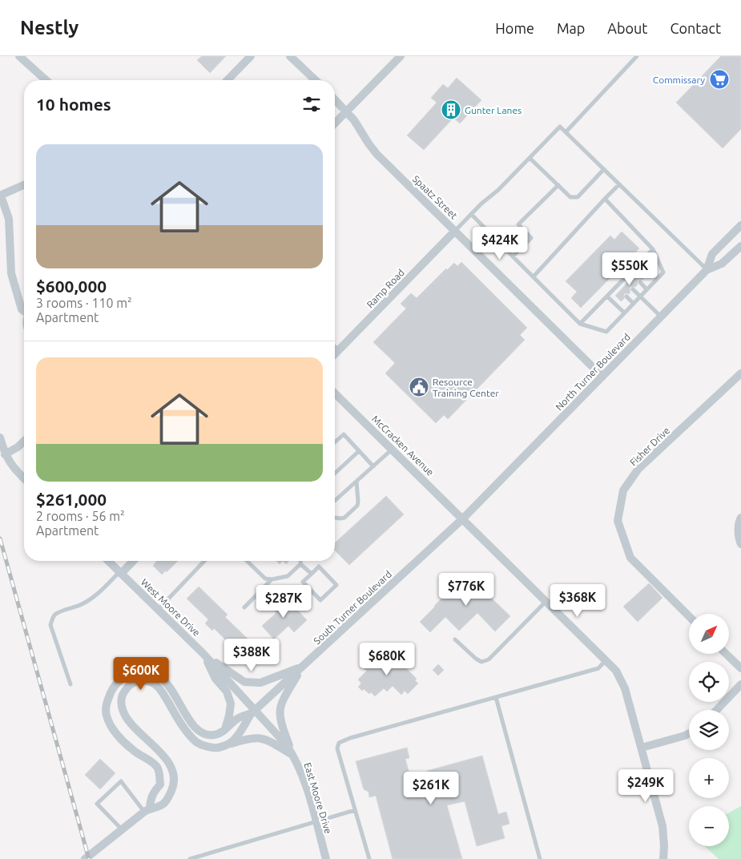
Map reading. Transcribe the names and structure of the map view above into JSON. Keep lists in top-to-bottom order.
{
  "streets": {
    "street": [
      "Spaatz Street",
      "Ramp Road",
      "North Turner Boulevard",
      "McCracken Avenue",
      "Fisher Drive",
      "West Moore Drive",
      "South Turner Boulevard",
      "East Moore Drive"
    ]
  },
  "crossings": [
    ["Spaatz Street", "Ramp Road"],
    ["Spaatz Street", "North Turner Boulevard"],
    ["North Turner Boulevard", "McCracken Avenue"],
    ["North Turner Boulevard", "South Turner Boulevard"],
    ["McCracken Avenue", "South Turner Boulevard"],
    ["West Moore Drive", "South Turner Boulevard"],
    ["West Moore Drive", "East Moore Drive"],
    ["South Turner Boulevard", "East Moore Drive"]
  ],
  "places": {
    "supermarket": ["Commissary"],
    "building": ["Gunter Lanes"],
    "public building": ["Resource Training Center"]
  },
  "north": "top right",
  "page": {
    "header": "Nestly",
    "nav": [
      "Home",
      "Map",
      "About",
      "Contact"
    ],
    "heading": "10 homes",
    "list": [
      {
        "name": "$600,000",
        "note": "3 rooms · 110 m² · Apartment"
      },
      {
        "name": "$261,000",
        "note": "2 rooms · 56 m² · Apartment"
      }
    ],
    "price": [
      "$424K",
      "$550K",
      "$776K",
      "$368K",
      "$287K",
      "$388K",
      "$680K",
      "$600K",
      "$249K",
      "$261K"
    ],
    "map_buttons": ["+", "−"]
  }
}
